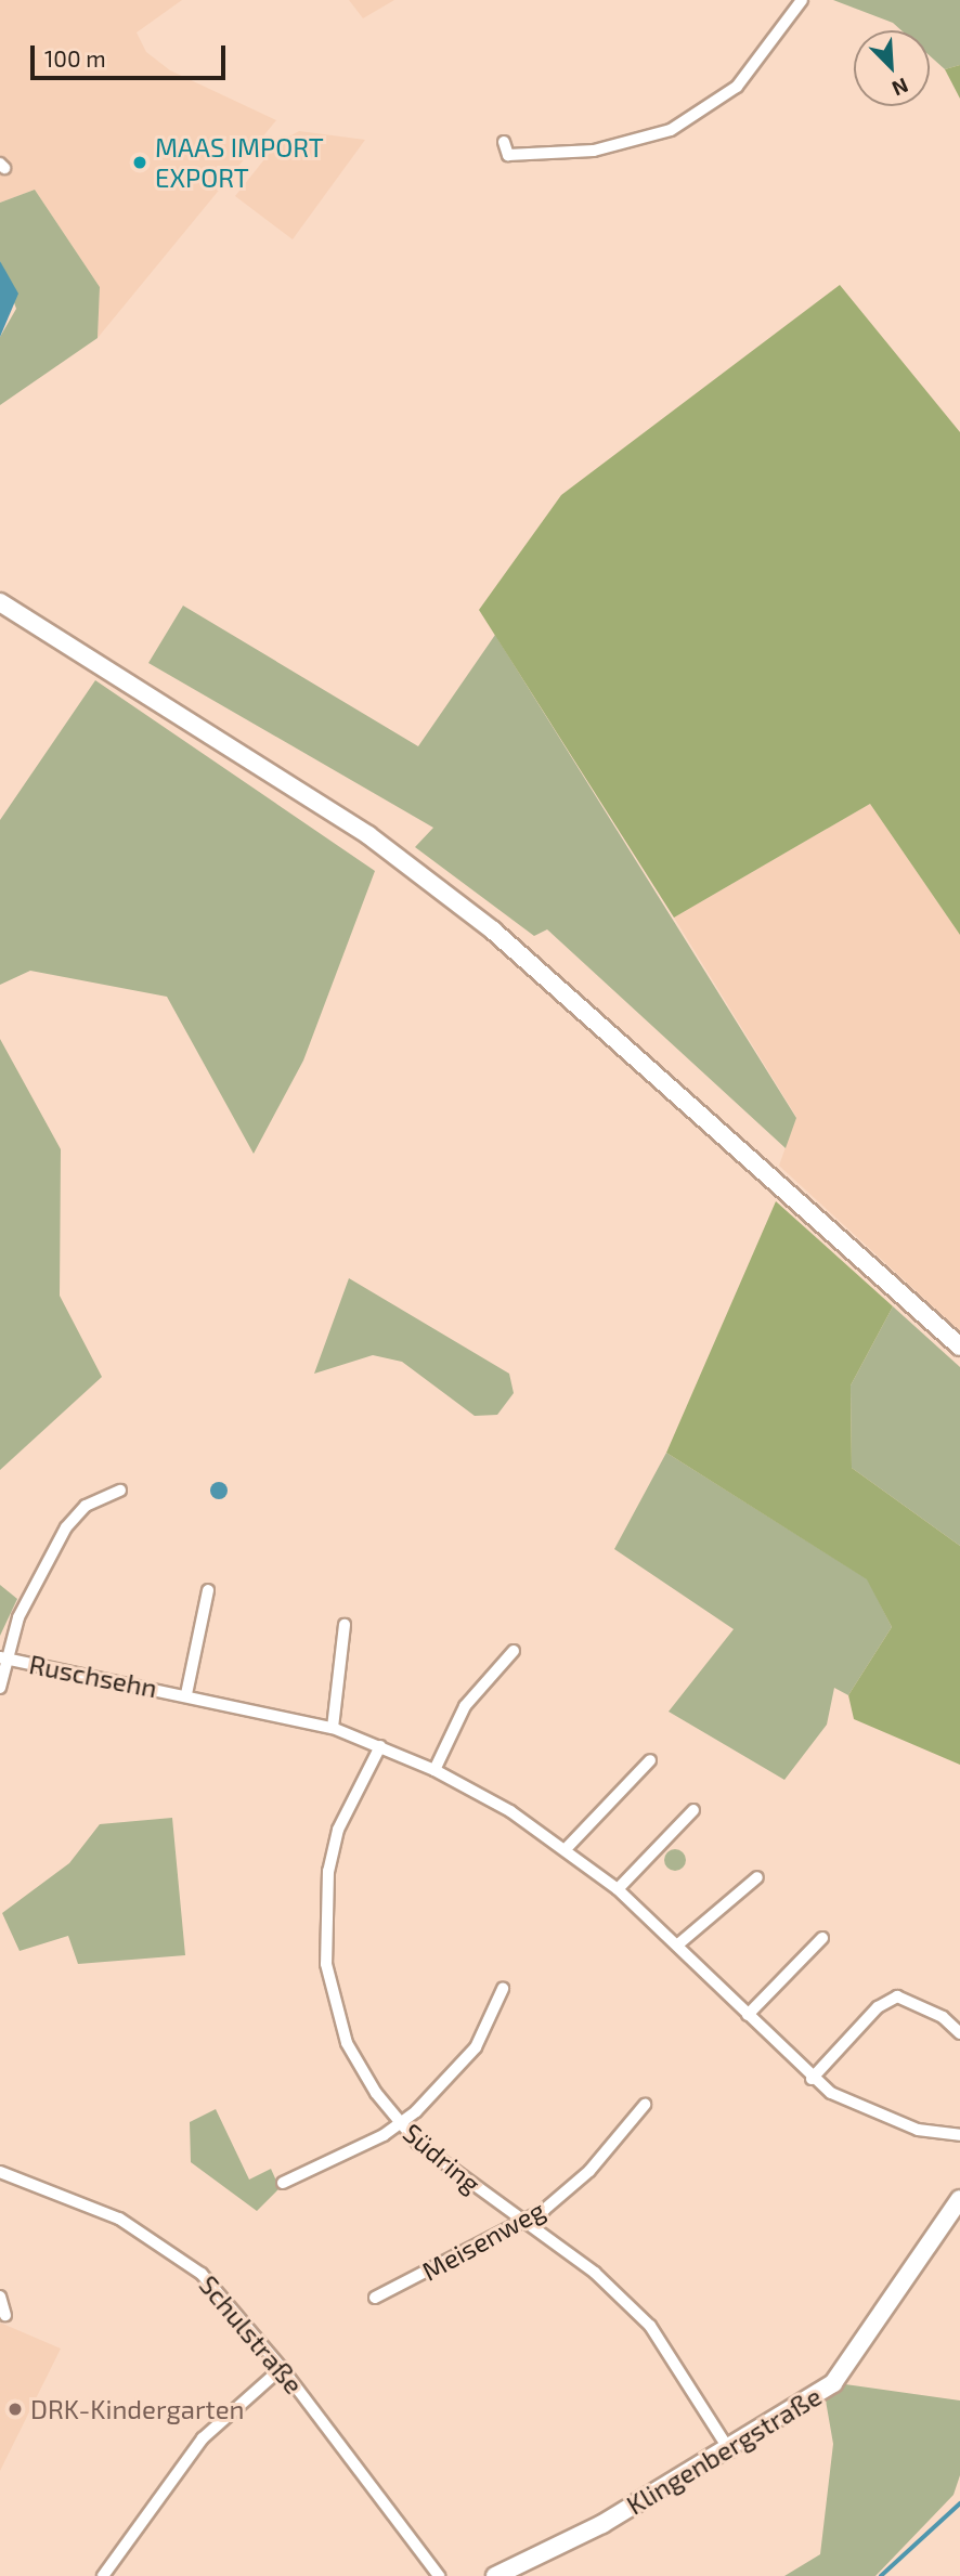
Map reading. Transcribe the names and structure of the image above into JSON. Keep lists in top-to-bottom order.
{
  "streets": {
    "main road": ["Klingenbergstraße"],
    "street": [
      "Ruschsehn",
      "Südring",
      "Meisenweg",
      "Schulstraße"
    ]
  },
  "crossings": [
    ["Südring", "Meisenweg"],
    ["Südring", "Klingenbergstraße"]
  ],
  "places": ["MAAS IMPORT EXPORT", "DRK-Kindergarten"],
  "scale_bar": "100 m",
  "north": "bottom right"
}
